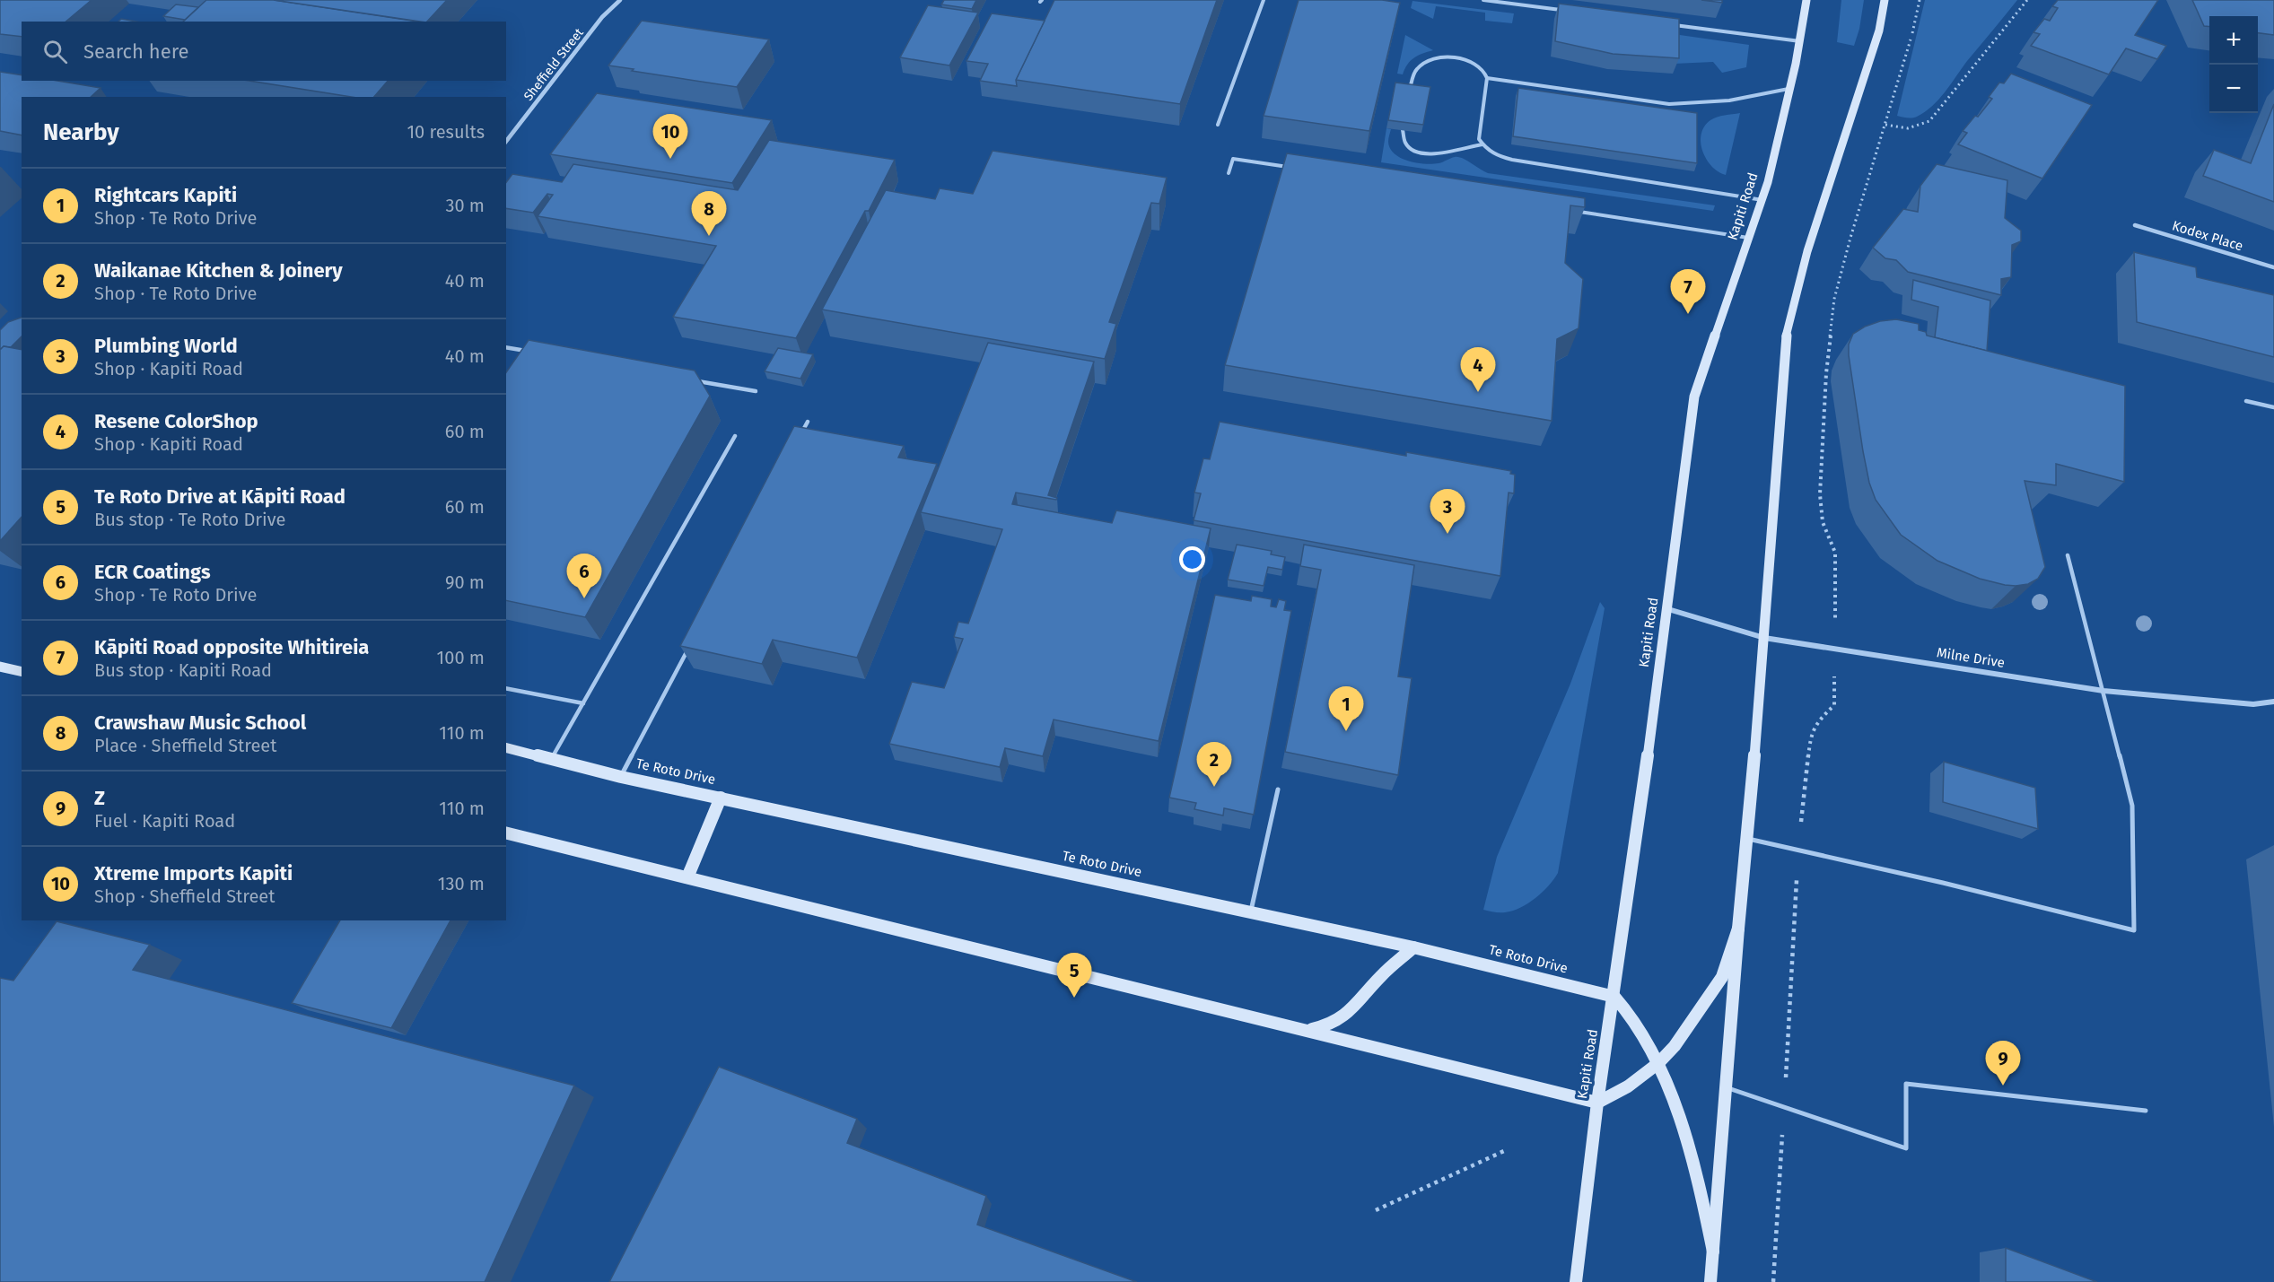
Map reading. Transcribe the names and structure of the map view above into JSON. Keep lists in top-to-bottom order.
{
  "streets": {
    "main road": ["Kapiti Road", "Te Roto Drive"],
    "street": ["Sheffield Street", "Kodex Place", "Milne Drive"]
  },
  "crossings": [
    ["Kapiti Road", "Milne Drive"],
    ["Kapiti Road", "Te Roto Drive"]
  ],
  "page": {
    "map_buttons": ["+", "−"],
    "search": "Search here",
    "heading": ["Nearby", "10 results"],
    "pins": [
      "10",
      "8",
      "7",
      "4",
      "3",
      "6",
      "1",
      "2",
      "5",
      "9"
    ],
    "list": [
      {
        "mark": "1",
        "name": "Rightcars Kapiti",
        "note": "Shop · Te Roto Drive",
        "value": "30 m"
      },
      {
        "mark": "2",
        "name": "Waikanae Kitchen & Joinery",
        "note": "Shop · Te Roto Drive",
        "value": "40 m"
      },
      {
        "mark": "3",
        "name": "Plumbing World",
        "note": "Shop · Kapiti Road",
        "value": "40 m"
      },
      {
        "mark": "4",
        "name": "Resene ColorShop",
        "note": "Shop · Kapiti Road",
        "value": "60 m"
      },
      {
        "mark": "5",
        "name": "Te Roto Drive at Kāpiti Road",
        "note": "Bus stop · Te Roto Drive",
        "value": "60 m"
      },
      {
        "mark": "6",
        "name": "ECR Coatings",
        "note": "Shop · Te Roto Drive",
        "value": "90 m"
      },
      {
        "mark": "7",
        "name": "Kāpiti Road opposite Whitireia",
        "note": "Bus stop · Kapiti Road",
        "value": "100 m"
      },
      {
        "mark": "8",
        "name": "Crawshaw Music School",
        "note": "Place · Sheffield Street",
        "value": "110 m"
      },
      {
        "mark": "9",
        "name": "Z",
        "note": "Fuel · Kapiti Road",
        "value": "110 m"
      },
      {
        "mark": "10",
        "name": "Xtreme Imports Kapiti",
        "note": "Shop · Sheffield Street",
        "value": "130 m"
      }
    ]
  }
}
